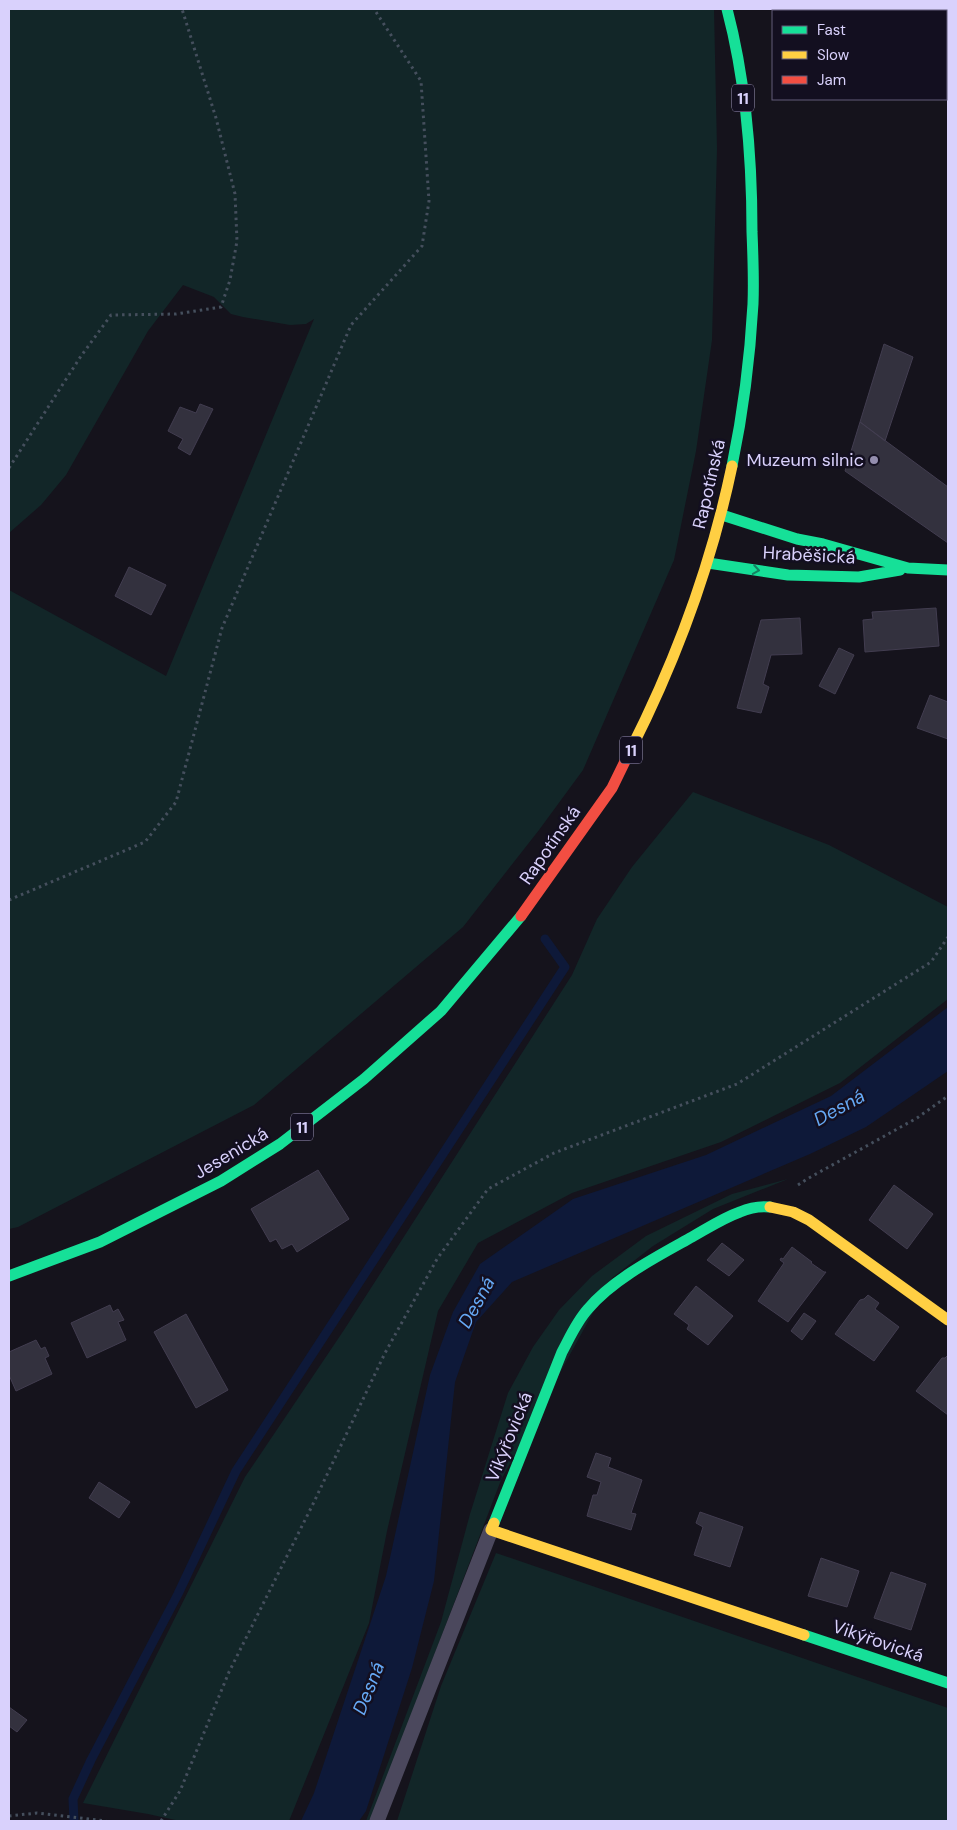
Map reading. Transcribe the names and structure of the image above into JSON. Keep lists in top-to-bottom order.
{
  "streets": {
    "street": [
      "11",
      "Rapotínská",
      "Hraběšická",
      "Jesenická",
      "Vikýřovická"
    ]
  },
  "crossings": [
    ["Rapotínská", "Hraběšická"],
    ["Rapotínská", "Jesenická"]
  ],
  "water": ["Desná"],
  "places": ["Muzeum silnic"],
  "legend": ["Fast", "Slow", "Jam"]
}
